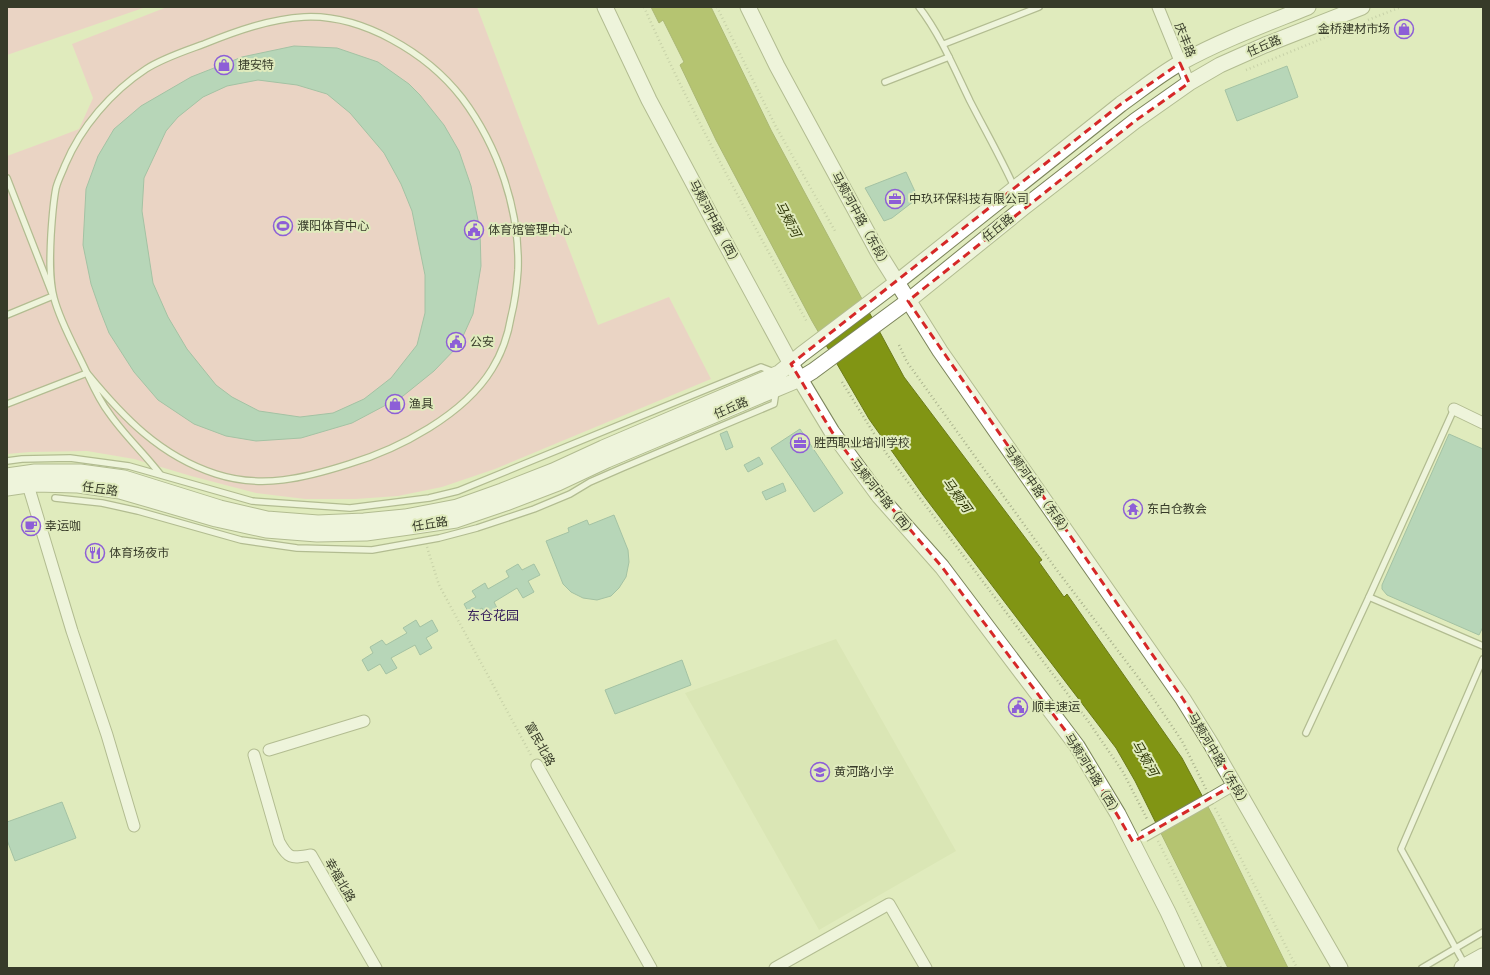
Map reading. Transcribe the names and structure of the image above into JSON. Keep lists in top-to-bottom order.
{
  "streets": {
    "street": [
      "庆丰路",
      "任丘路",
      "马颊河中路（东段）",
      "马颊河中路（西）",
      "富民北路",
      "幸福北路"
    ]
  },
  "crossings": [
    ["庆丰路", "任丘路"],
    ["任丘路", "马颊河中路（东段）"],
    ["任丘路", "马颊河中路（西）"]
  ],
  "districts": ["东仓花园"],
  "water": ["马颊河"],
  "places": {
    "shop": ["金桥建材市场", "捷安特", "渔具"],
    "office": ["中玖环保科技有限公司", "胜西职业培训学校"],
    "sports": ["濮阳体育中心"],
    "public building": ["体育馆管理中心", "公安", "顺丰速运"],
    "temple": ["东白仓教会"],
    "cafe": ["幸运咖"],
    "restaurant": ["体育场夜市"],
    "school or university": ["黄河路小学"]
  }
}
